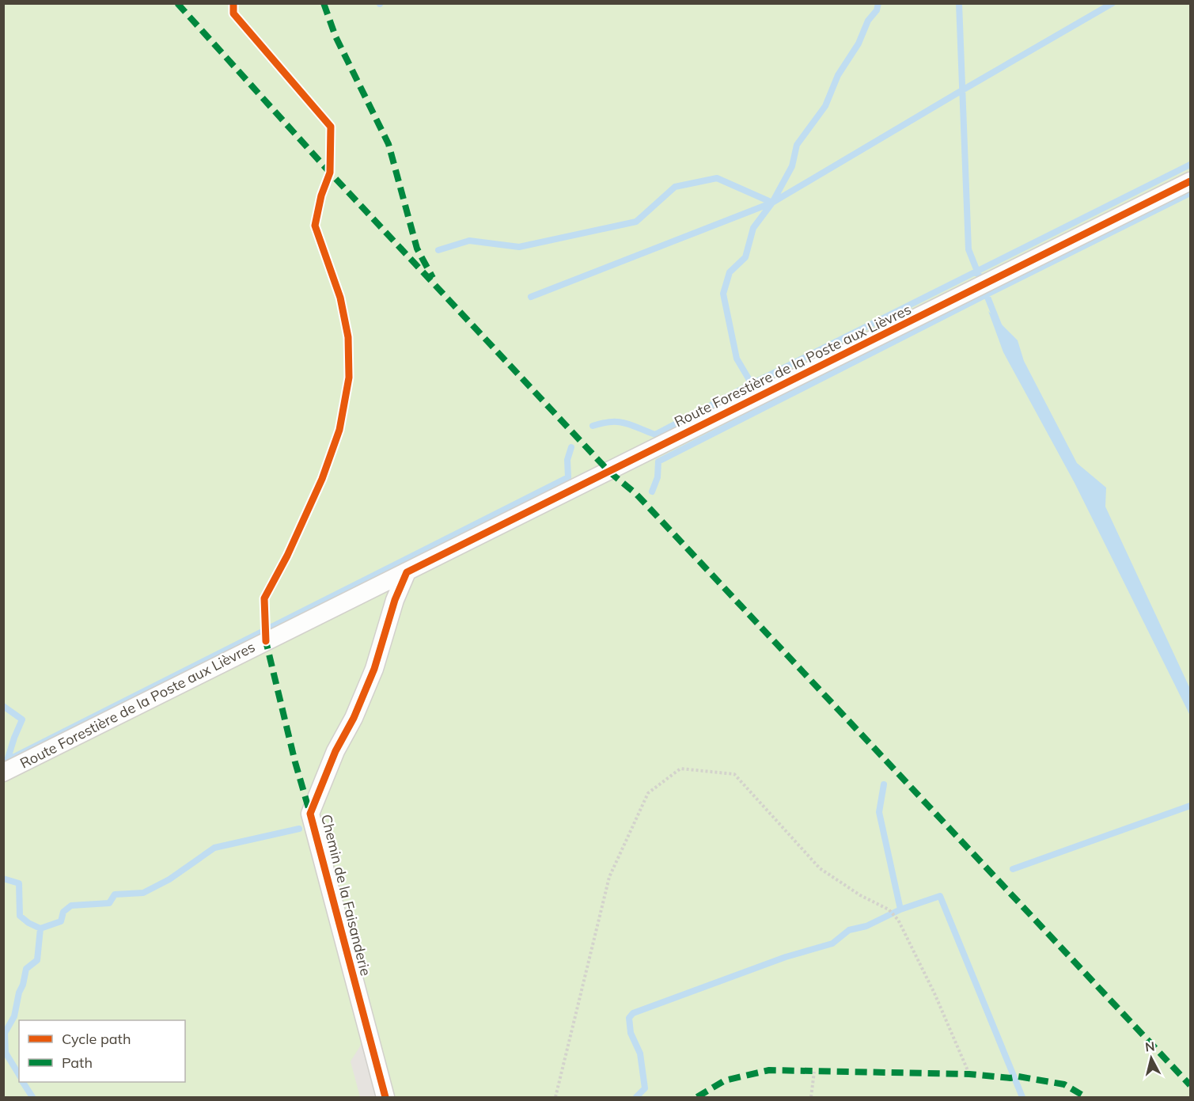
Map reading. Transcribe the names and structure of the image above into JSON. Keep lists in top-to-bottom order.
{
  "streets": {
    "street": ["Route Forestière de la Poste aux Lièvres", "Chemin de la Faisanderie"]
  },
  "crossings": [
    ["Route Forestière de la Poste aux Lièvres", "Chemin de la Faisanderie"]
  ],
  "legend": ["Cycle path", "Path"],
  "north": "top"
}
